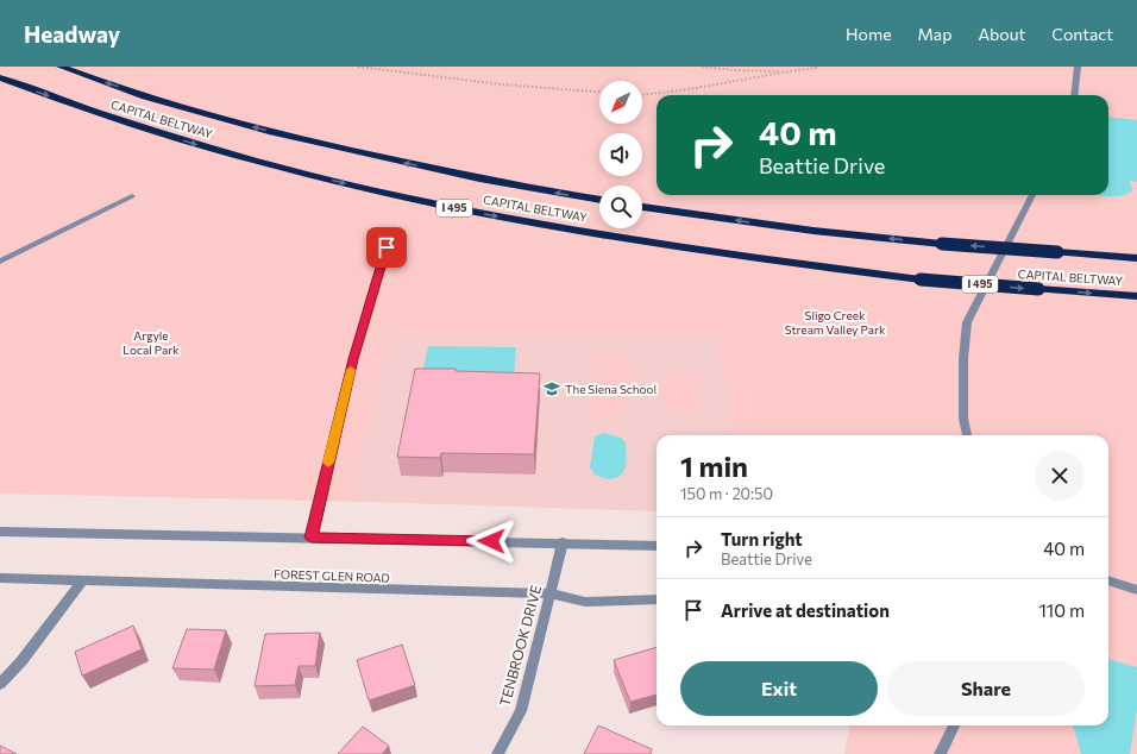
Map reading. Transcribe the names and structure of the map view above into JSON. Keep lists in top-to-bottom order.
{
  "streets": {
    "highway": ["CAPITAL BELTWAY", "I 495"],
    "street": ["FOREST GLEN ROAD", "TENBROOK DRIVE"]
  },
  "crossings": [
    ["FOREST GLEN ROAD", "TENBROOK DRIVE"]
  ],
  "parks": ["Sligo Creek Stream Valley Park", "Argyle Local Park"],
  "places": {
    "school or university": ["The Siena School"]
  },
  "north": "bottom left",
  "page": {
    "header": "Headway",
    "nav": [
      "Home",
      "Map",
      "About",
      "Contact"
    ],
    "turn": ["40 m", "Beattie Drive"],
    "heading": ["1 min", "150 m · 20:50"],
    "list": [
      {
        "name": "Turn right",
        "note": "Beattie Drive",
        "value": "40 m"
      },
      {
        "name": "Arrive at destination",
        "value": "110 m"
      }
    ],
    "buttons": ["Exit", "Share"]
  }
}
